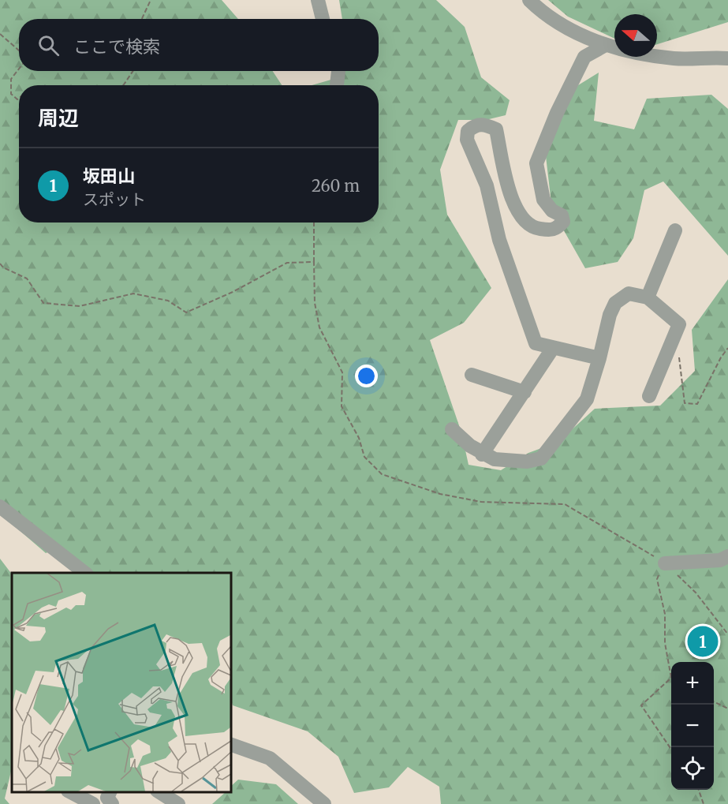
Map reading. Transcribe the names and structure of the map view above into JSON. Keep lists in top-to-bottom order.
{
  "north": "left",
  "page": {
    "search": "ここで検索",
    "heading": "周辺",
    "list": [
      {
        "mark": "1",
        "name": "坂田山",
        "note": "スポット",
        "value": "260 m"
      }
    ],
    "pins": "1",
    "map_buttons": ["+", "−"]
  }
}
